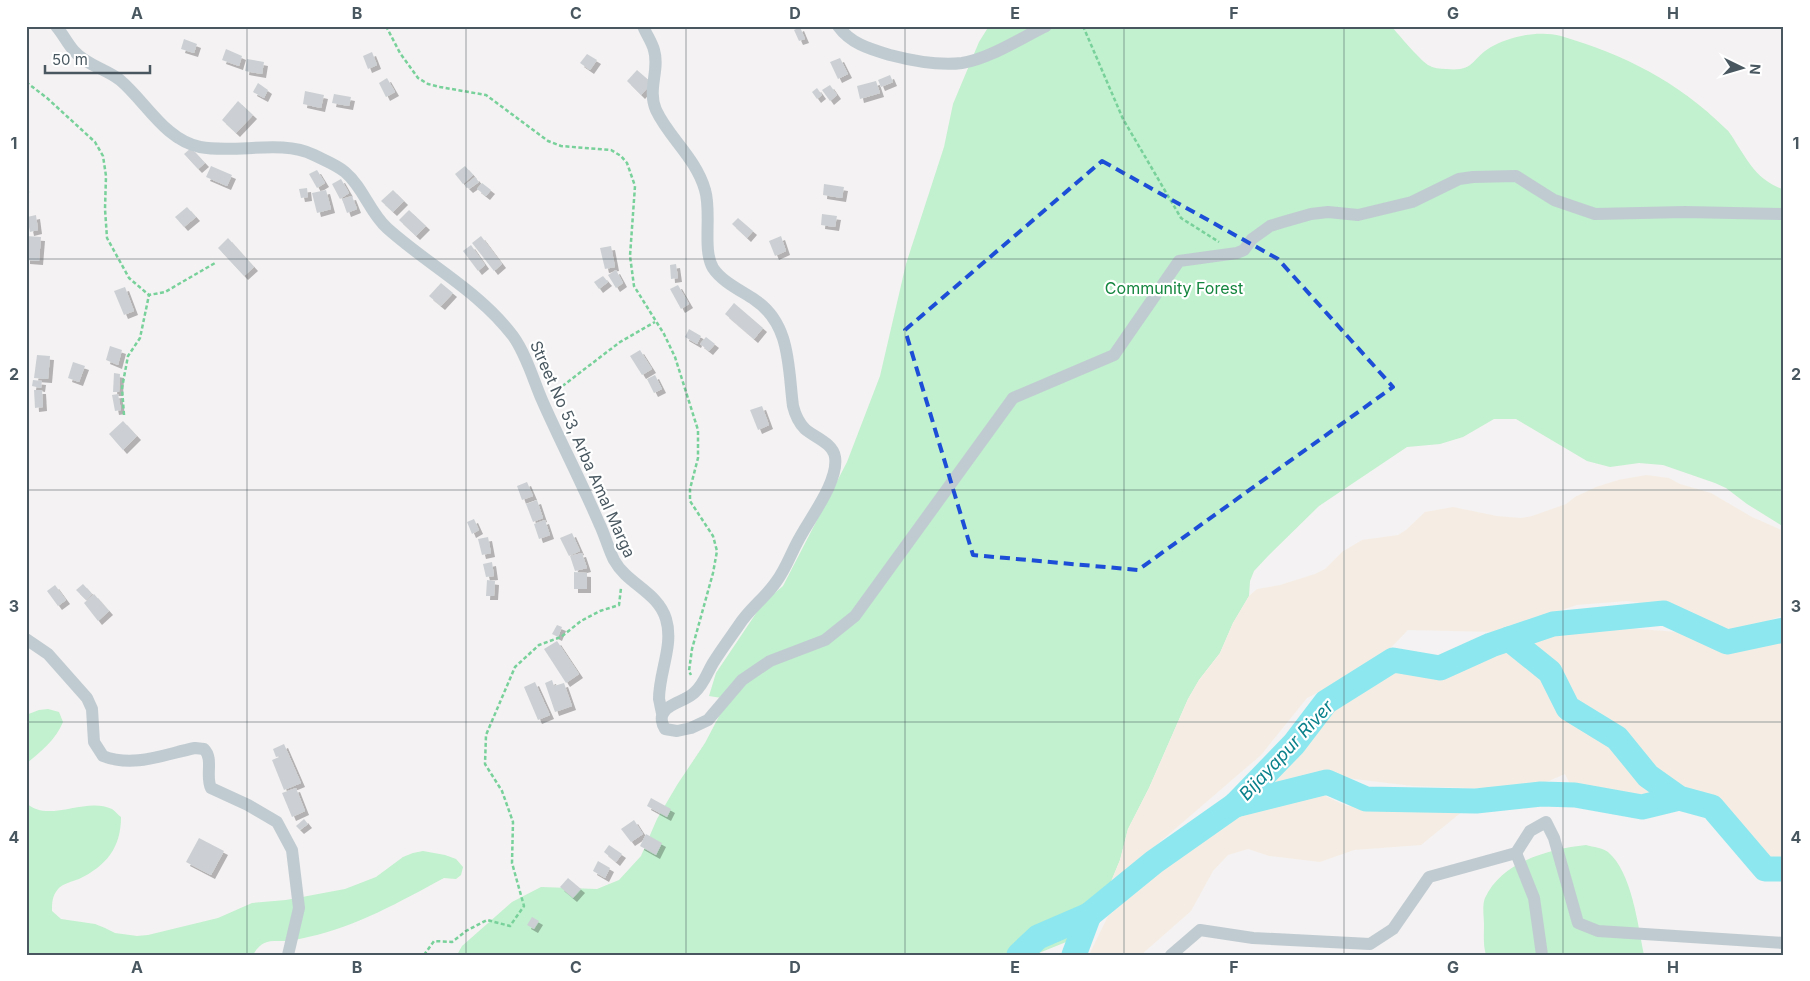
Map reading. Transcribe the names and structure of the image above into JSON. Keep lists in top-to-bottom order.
{
  "streets": {
    "street": ["Street No 53, Arba Amal Marga"]
  },
  "water": ["Bijayapur River"],
  "parks": ["Community Forest"],
  "scale_bar": "50 m",
  "north": "right",
  "grid": {
    "columns": [
      "A",
      "B",
      "C",
      "D",
      "E",
      "F",
      "G",
      "H"
    ],
    "rows": [
      "1",
      "2",
      "3",
      "4"
    ]
  }
}
